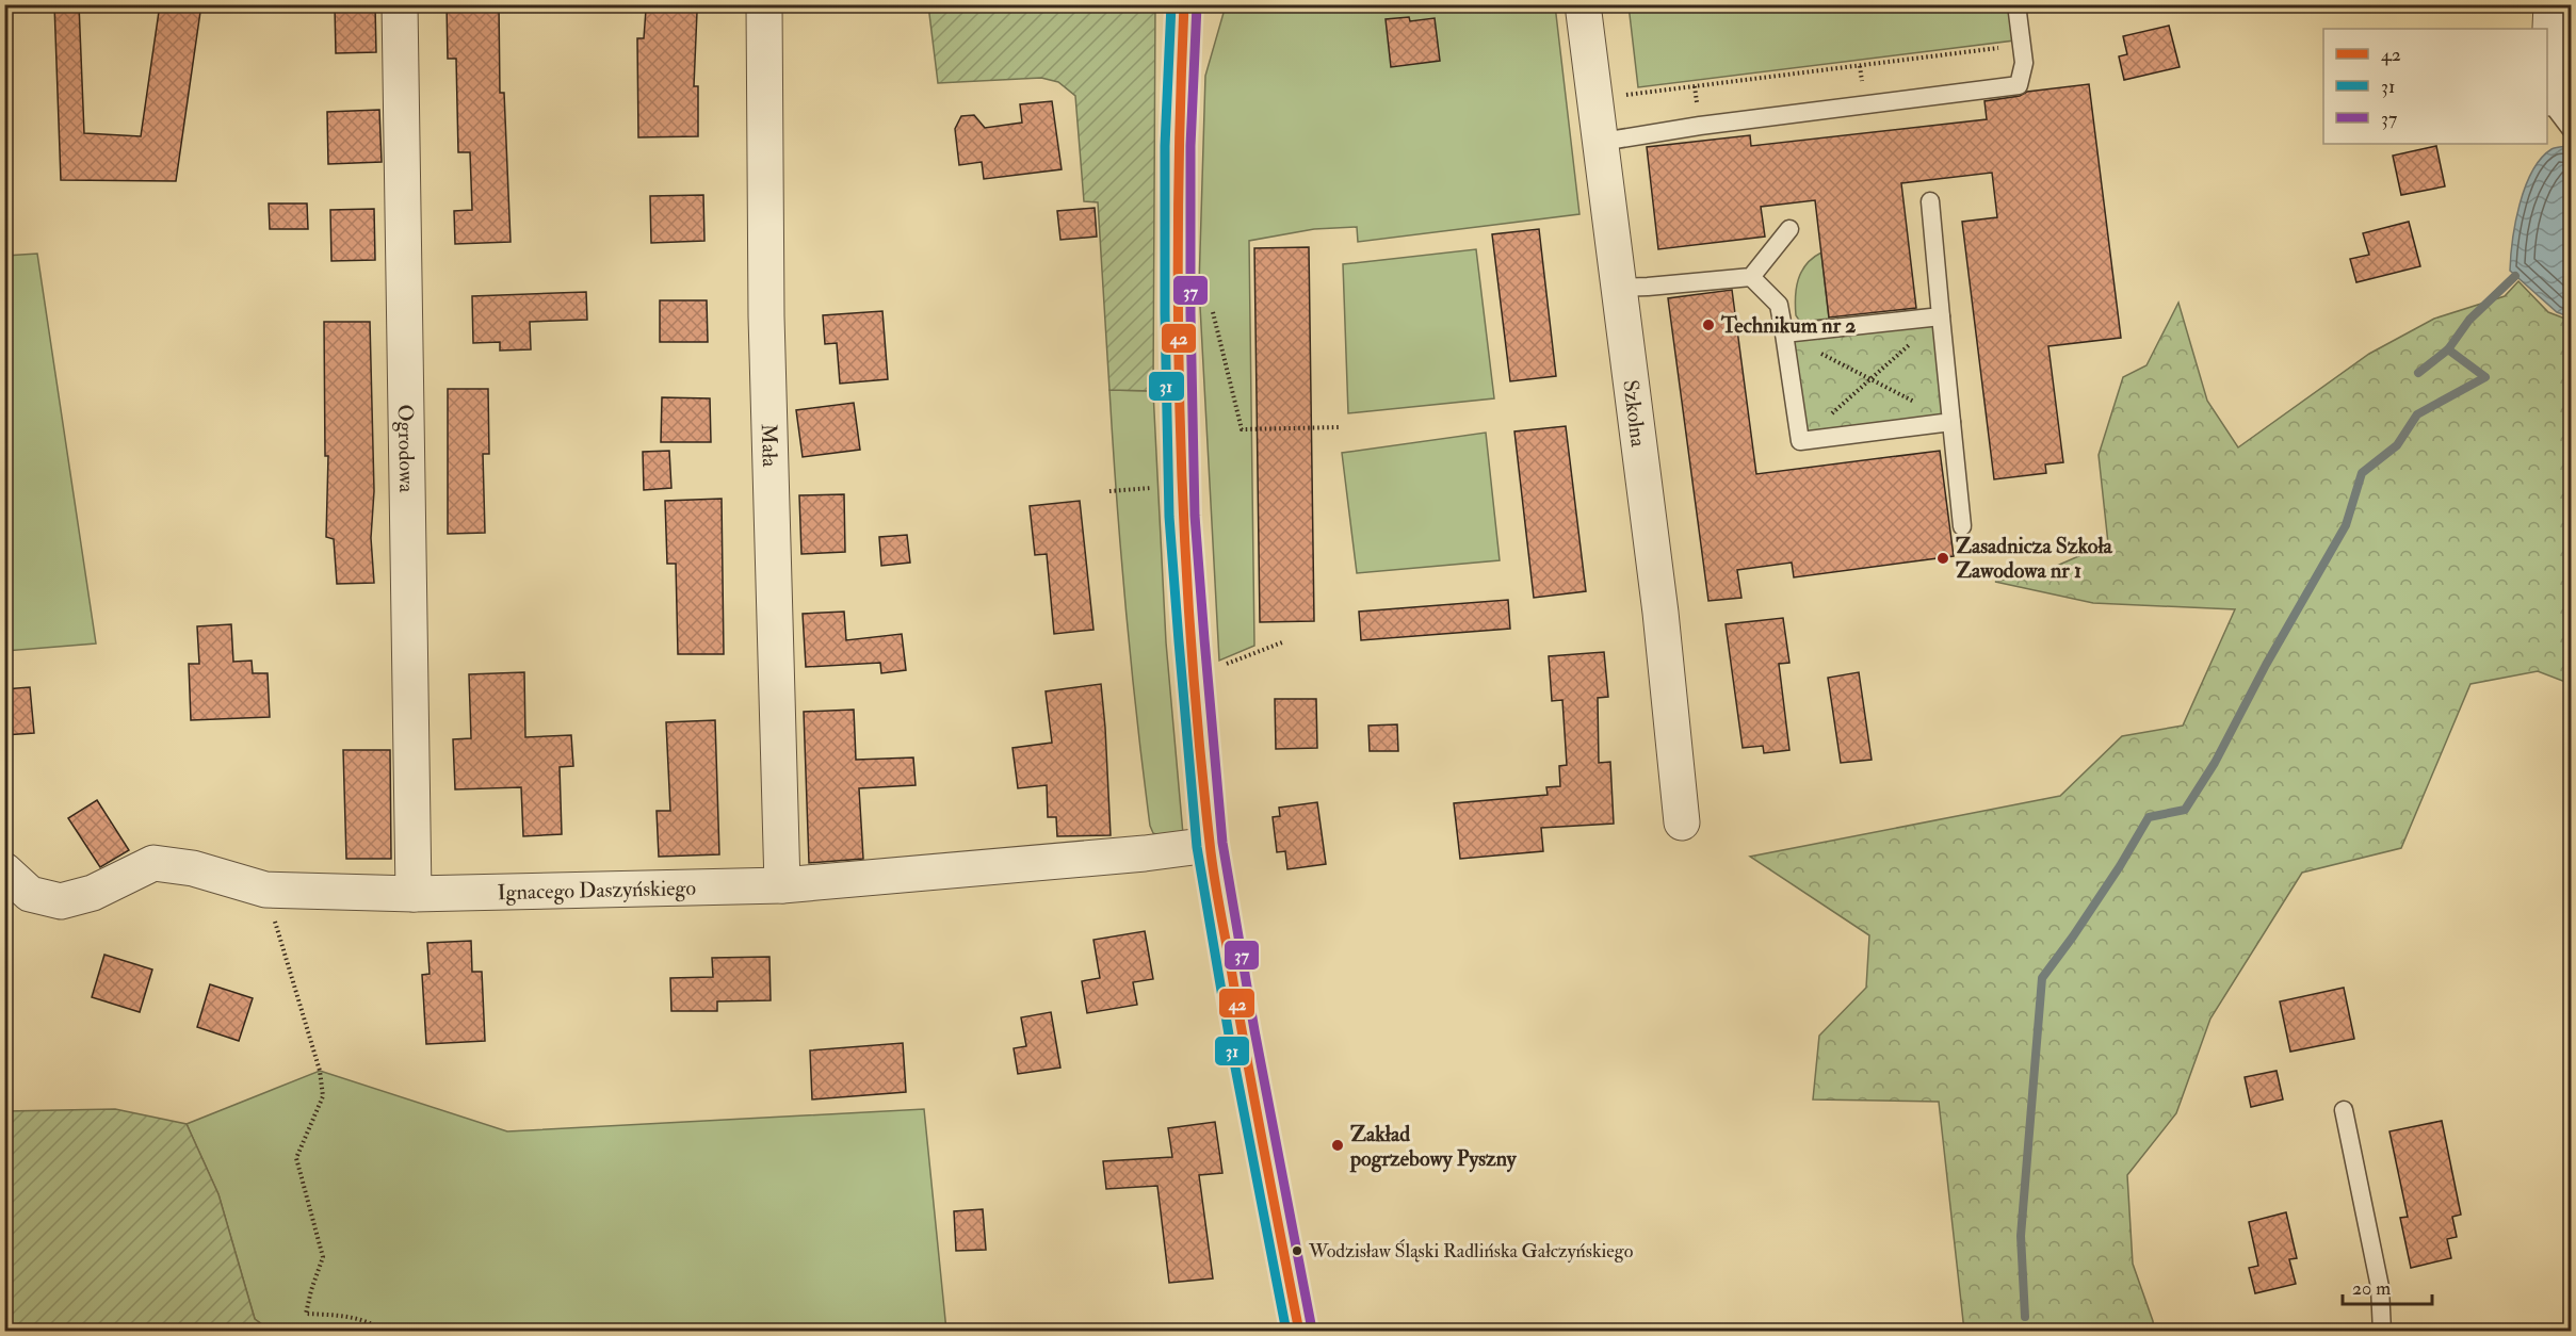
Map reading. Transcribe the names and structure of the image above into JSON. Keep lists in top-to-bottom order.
{
  "streets": {
    "street": [
      "Szkolna",
      "Mała",
      "Ogrodowa",
      "Ignacego Daszyńskiego"
    ]
  },
  "crossings": [
    ["Mała", "Ignacego Daszyńskiego"],
    ["Ogrodowa", "Ignacego Daszyńskiego"]
  ],
  "places": [
    "Technikum nr 2",
    "Zasadnicza Szkoła Zawodowa nr 1",
    "Zakład pogrzebowy Pyszny",
    "Wodzisław Śląski Radlińska Gałczyńskiego"
  ],
  "lines": ["transit line 42", "transit line 31", "transit line 37"],
  "legend": ["42", "31", "37"],
  "scale_bar": "20 m"
}
